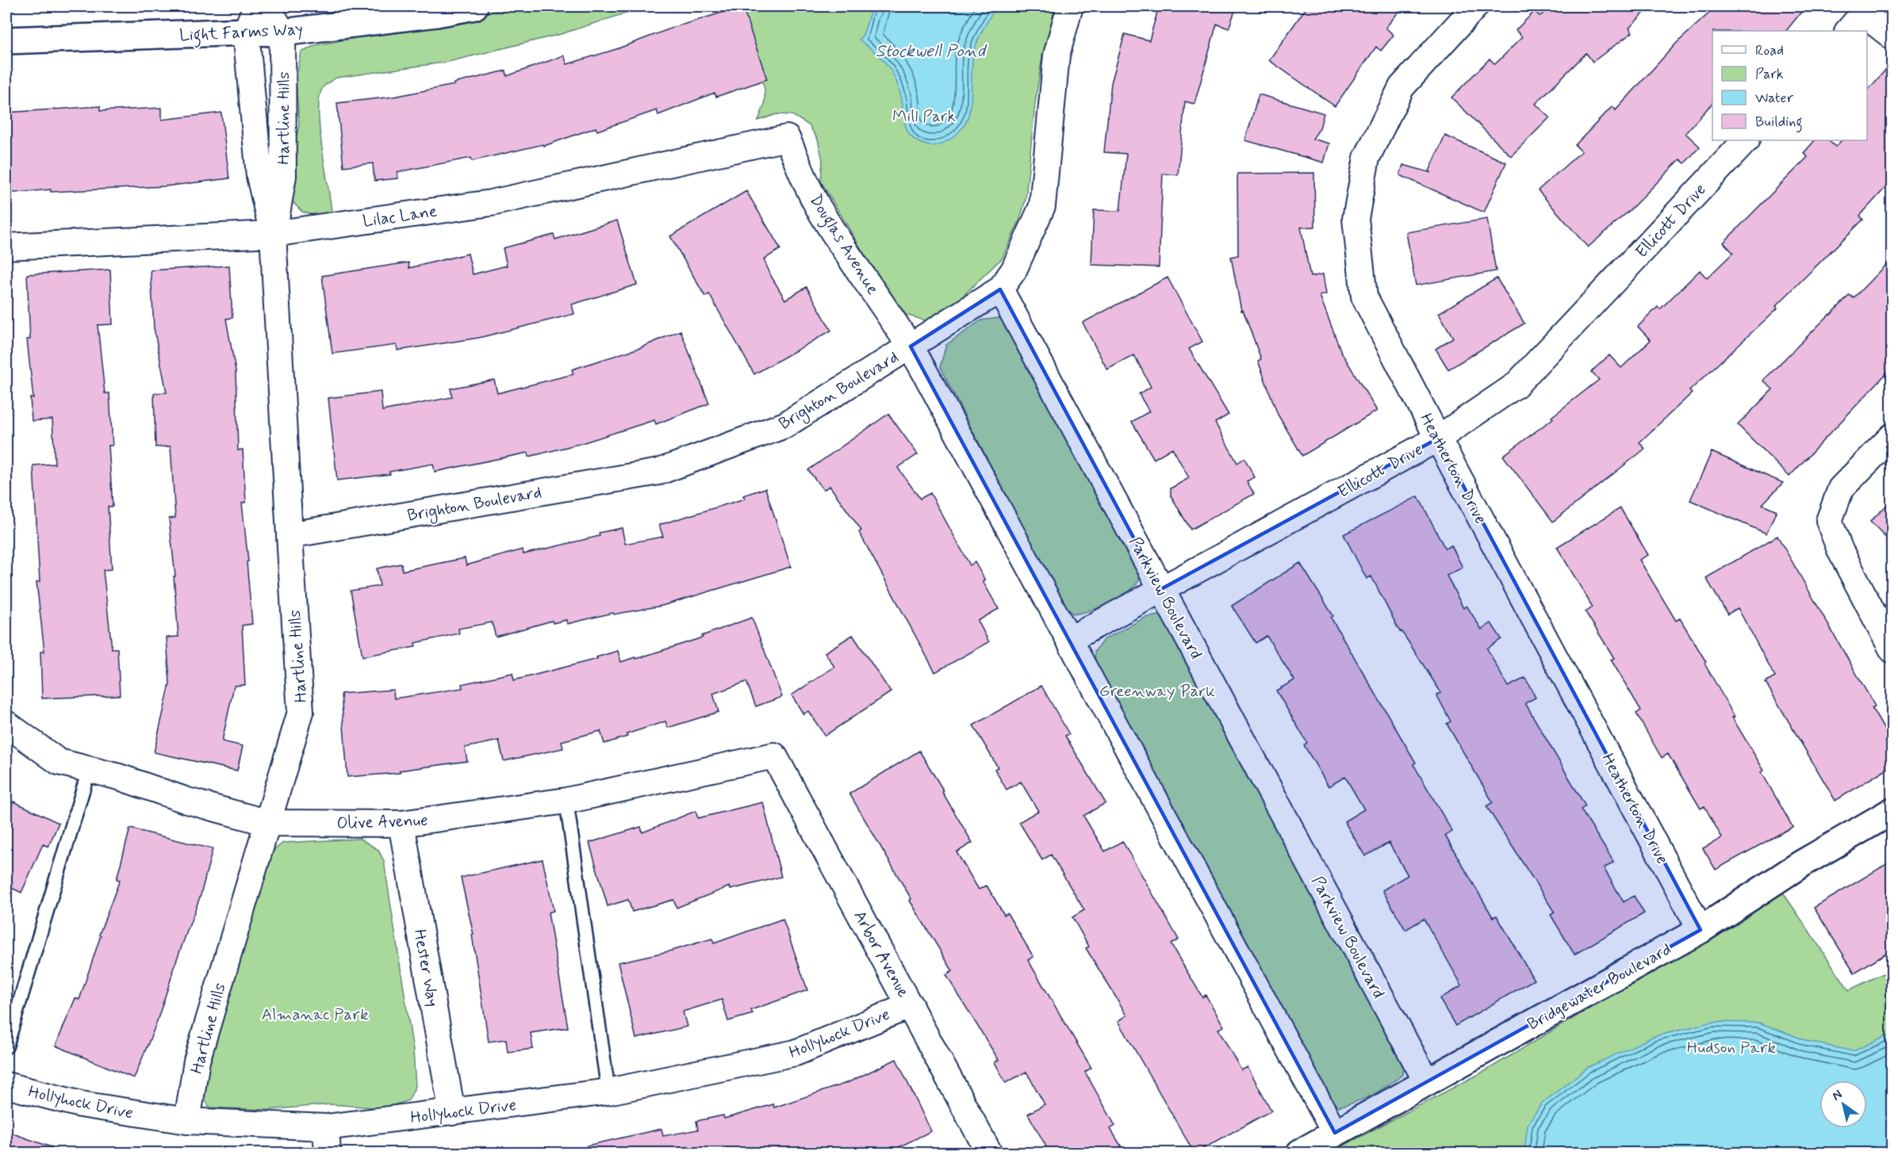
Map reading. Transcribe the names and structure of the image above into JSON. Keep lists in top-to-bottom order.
{
  "streets": {
    "street": [
      "Light Farms Way",
      "Hartline Hills",
      "Lilac Lane",
      "Ellicott Drive",
      "Douglas Avenue",
      "Brighton Boulevard",
      "Heatherton Drive",
      "Parkview Boulevard",
      "Olive Avenue",
      "Arbor Avenue",
      "Hester Way",
      "Bridgewater Boulevard",
      "Hollyhock Drive"
    ]
  },
  "crossings": [
    ["Light Farms Way", "Hartline Hills"],
    ["Hartline Hills", "Lilac Lane"],
    ["Hartline Hills", "Brighton Boulevard"],
    ["Hartline Hills", "Olive Avenue"],
    ["Hartline Hills", "Hollyhock Drive"],
    ["Lilac Lane", "Douglas Avenue"],
    ["Ellicott Drive", "Heatherton Drive"],
    ["Ellicott Drive", "Parkview Boulevard"],
    ["Douglas Avenue", "Brighton Boulevard"],
    ["Brighton Boulevard", "Parkview Boulevard"],
    ["Heatherton Drive", "Bridgewater Boulevard"],
    ["Parkview Boulevard", "Bridgewater Boulevard"],
    ["Olive Avenue", "Arbor Avenue"],
    ["Olive Avenue", "Hester Way"],
    ["Arbor Avenue", "Hollyhock Drive"],
    ["Hester Way", "Hollyhock Drive"]
  ],
  "water": ["Stockwell Pond"],
  "parks": [
    "Mill Park",
    "Greenway Park",
    "Almanac Park",
    "Hudson Park"
  ],
  "legend": [
    "Road",
    "Park",
    "Water",
    "Building"
  ],
  "north": "top left"
}
